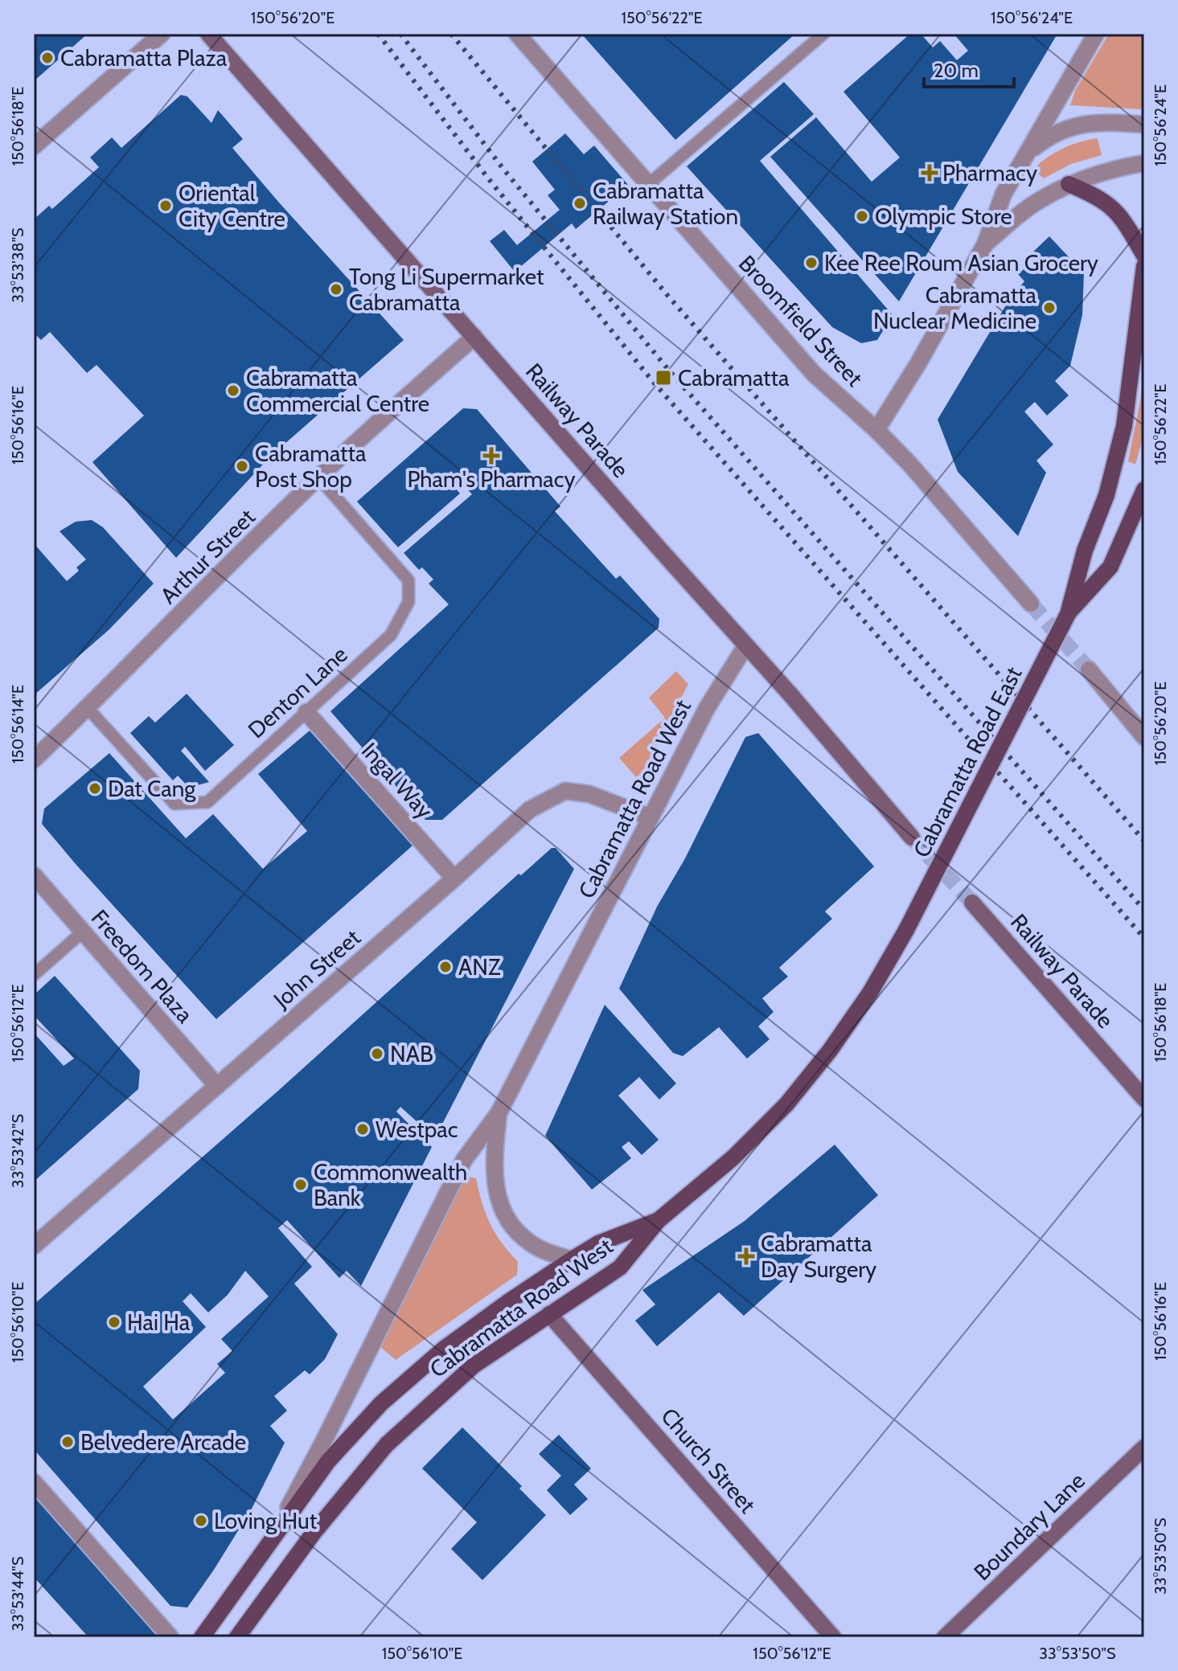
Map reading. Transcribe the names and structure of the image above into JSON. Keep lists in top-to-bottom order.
{
  "streets": {
    "main road": [
      "Railway Parade",
      "Cabramatta Road East",
      "Cabramatta Road West",
      "Church Street",
      "Boundary Lane"
    ],
    "street": [
      "Broomfield Street",
      "Arthur Street",
      "Ingal Way",
      "Freedom Plaza",
      "John Street"
    ],
    "lane": ["Denton Lane"]
  },
  "crossings": [
    ["Railway Parade", "Arthur Street"],
    ["Railway Parade", "Cabramatta Road West"],
    ["Arthur Street", "Denton Lane"],
    ["Denton Lane", "Ingal Way"],
    ["Cabramatta Road East", "Cabramatta Road West"],
    ["Ingal Way", "John Street"],
    ["Cabramatta Road West", "John Street"],
    ["Cabramatta Road West", "Church Street"],
    ["Freedom Plaza", "John Street"]
  ],
  "places": {
    "other": [
      "Cabramatta Plaza",
      "Cabramatta Railway Station",
      "Oriental City Centre",
      "Olympic Store",
      "Kee Ree Roum Asian Grocery",
      "Tong Li Supermarket Cabramatta",
      "Cabramatta Nuclear Medicine",
      "Cabramatta Commercial Centre",
      "Cabramatta Post Shop",
      "Dat Cang",
      "ANZ",
      "NAB",
      "Westpac",
      "Commonwealth Bank",
      "Hai Ha",
      "Belvedere Arcade",
      "Loving Hut"
    ],
    "health": ["Pharmacy", "Pham's Pharmacy", "Cabramatta Day Surgery"],
    "transit": ["Cabramatta"]
  },
  "scale_bar": "20 m",
  "coordinates": [
    "150°56'20\"E",
    "150°56'22\"E",
    "150°56'24\"E",
    "150°56'18\"E",
    "33°53'38\"S",
    "150°56'16\"E",
    "150°56'14\"E",
    "150°56'12\"E",
    "33°53'42\"S",
    "150°56'10\"E",
    "33°53'50\"S",
    "33°53'44\"S"
  ]
}
